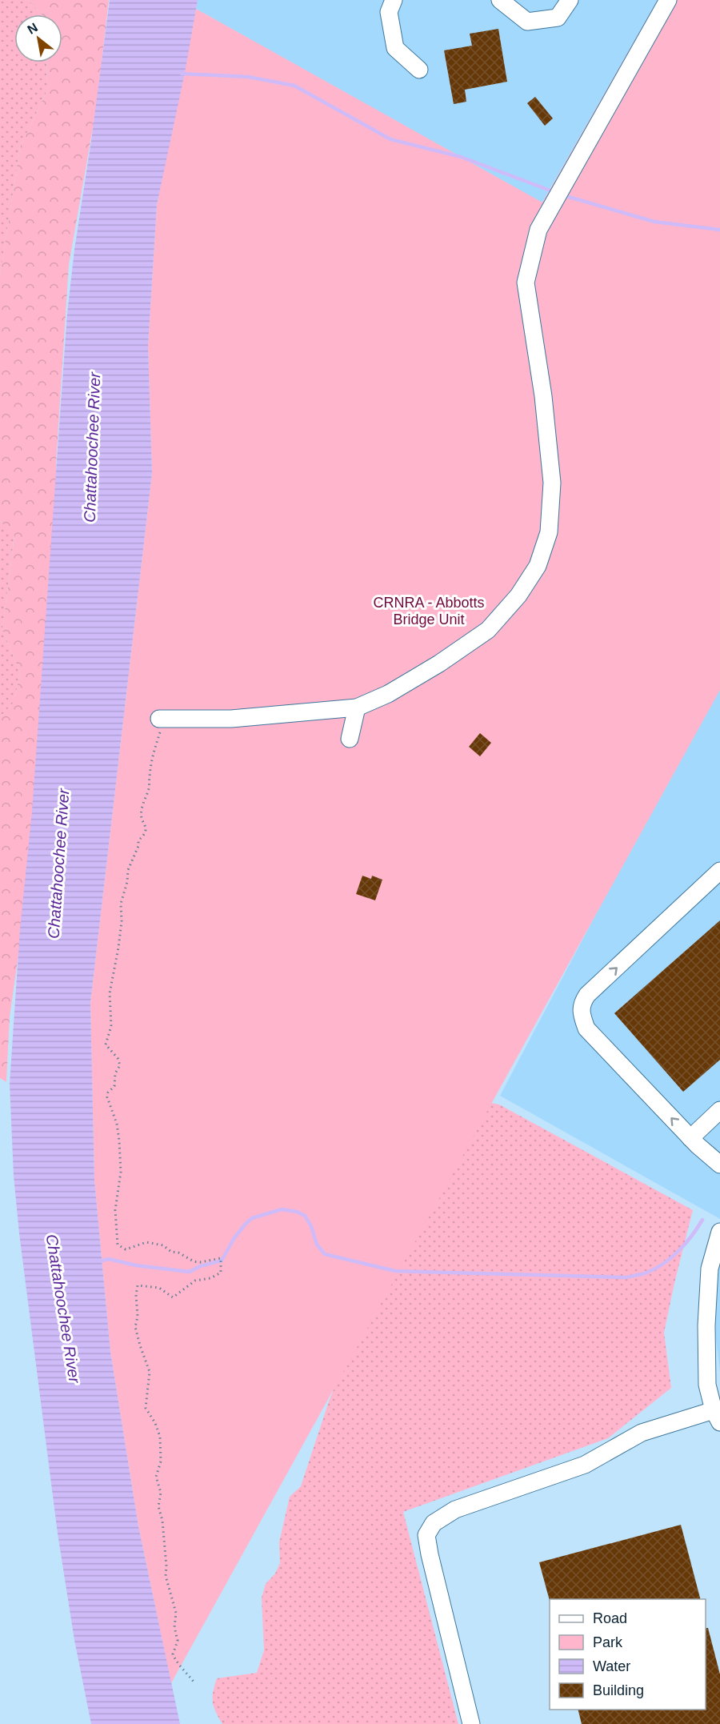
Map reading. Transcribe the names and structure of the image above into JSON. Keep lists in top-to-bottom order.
{
  "water": ["Chattahoochee River"],
  "parks": ["CRNRA - Abbotts Bridge Unit"],
  "legend": [
    "Road",
    "Park",
    "Water",
    "Building"
  ],
  "north": "top left"
}
